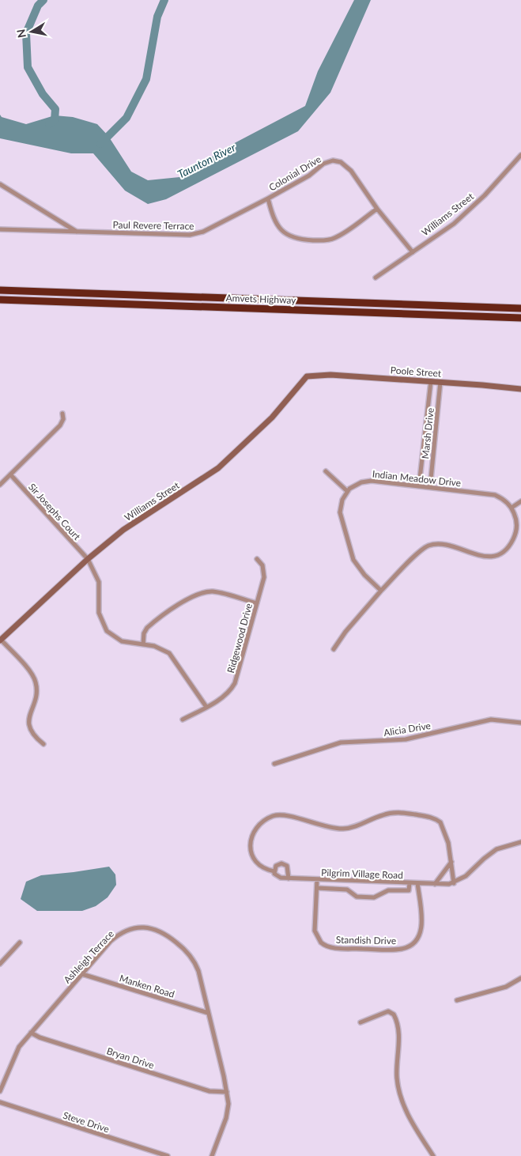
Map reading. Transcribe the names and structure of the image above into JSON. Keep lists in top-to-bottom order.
{
  "streets": {
    "highway": ["Amvets Highway"],
    "street": [
      "Colonial Drive",
      "Williams Street",
      "Paul Revere Terrace",
      "Poole Street",
      "Marsh Drive",
      "Indian Meadow Drive",
      "Sir Josephs Court",
      "Ridgewood Drive",
      "Alicia Drive",
      "Pilgrim Village Road",
      "Standish Drive",
      "Ashleigh Terrace",
      "Manken Road",
      "Bryan Drive",
      "Steve Drive"
    ]
  },
  "crossings": [
    ["Colonial Drive", "Williams Street"],
    ["Colonial Drive", "Paul Revere Terrace"],
    ["Williams Street", "Poole Street"],
    ["Williams Street", "Sir Josephs Court"],
    ["Poole Street", "Marsh Drive"],
    ["Marsh Drive", "Indian Meadow Drive"],
    ["Sir Josephs Court", "Ridgewood Drive"],
    ["Pilgrim Village Road", "Standish Drive"],
    ["Ashleigh Terrace", "Manken Road"],
    ["Ashleigh Terrace", "Bryan Drive"]
  ],
  "water": ["Taunton River"],
  "north": "left"
}
